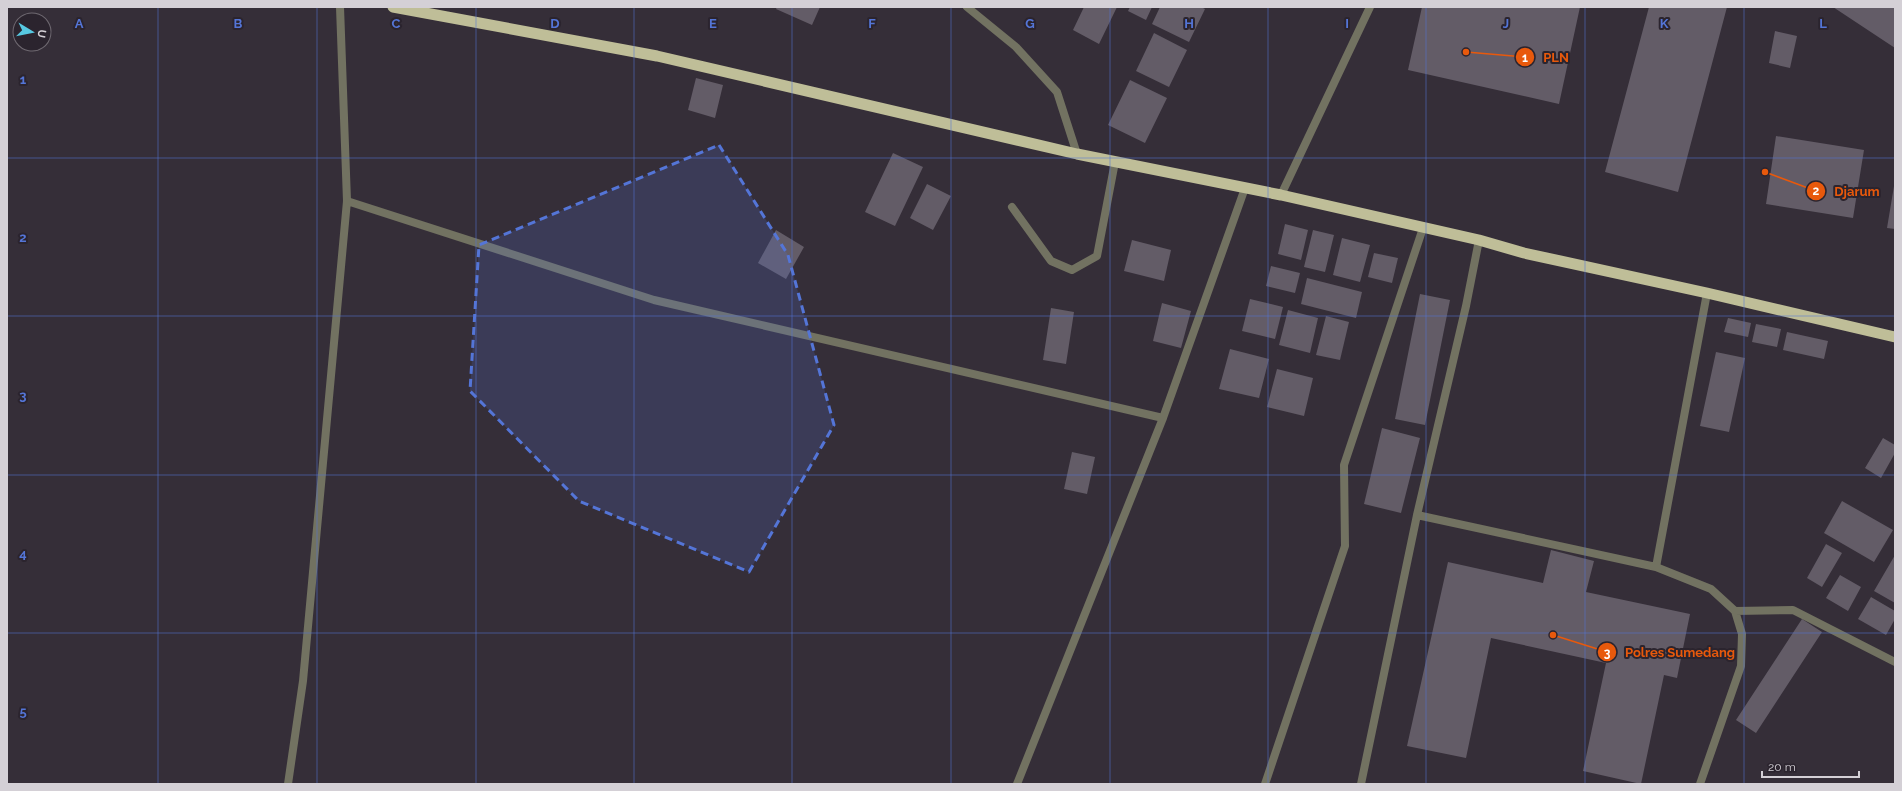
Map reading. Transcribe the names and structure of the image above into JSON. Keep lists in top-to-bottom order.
{
  "places": ["PLN", "Djarum", "Polres Sumedang"],
  "scale_bar": "20 m",
  "north": "right",
  "grid": {
    "columns": [
      "A",
      "B",
      "C",
      "D",
      "E",
      "F",
      "G",
      "H",
      "I",
      "J",
      "K",
      "L"
    ],
    "rows": [
      "1",
      "2",
      "3",
      "4",
      "5"
    ]
  }
}
